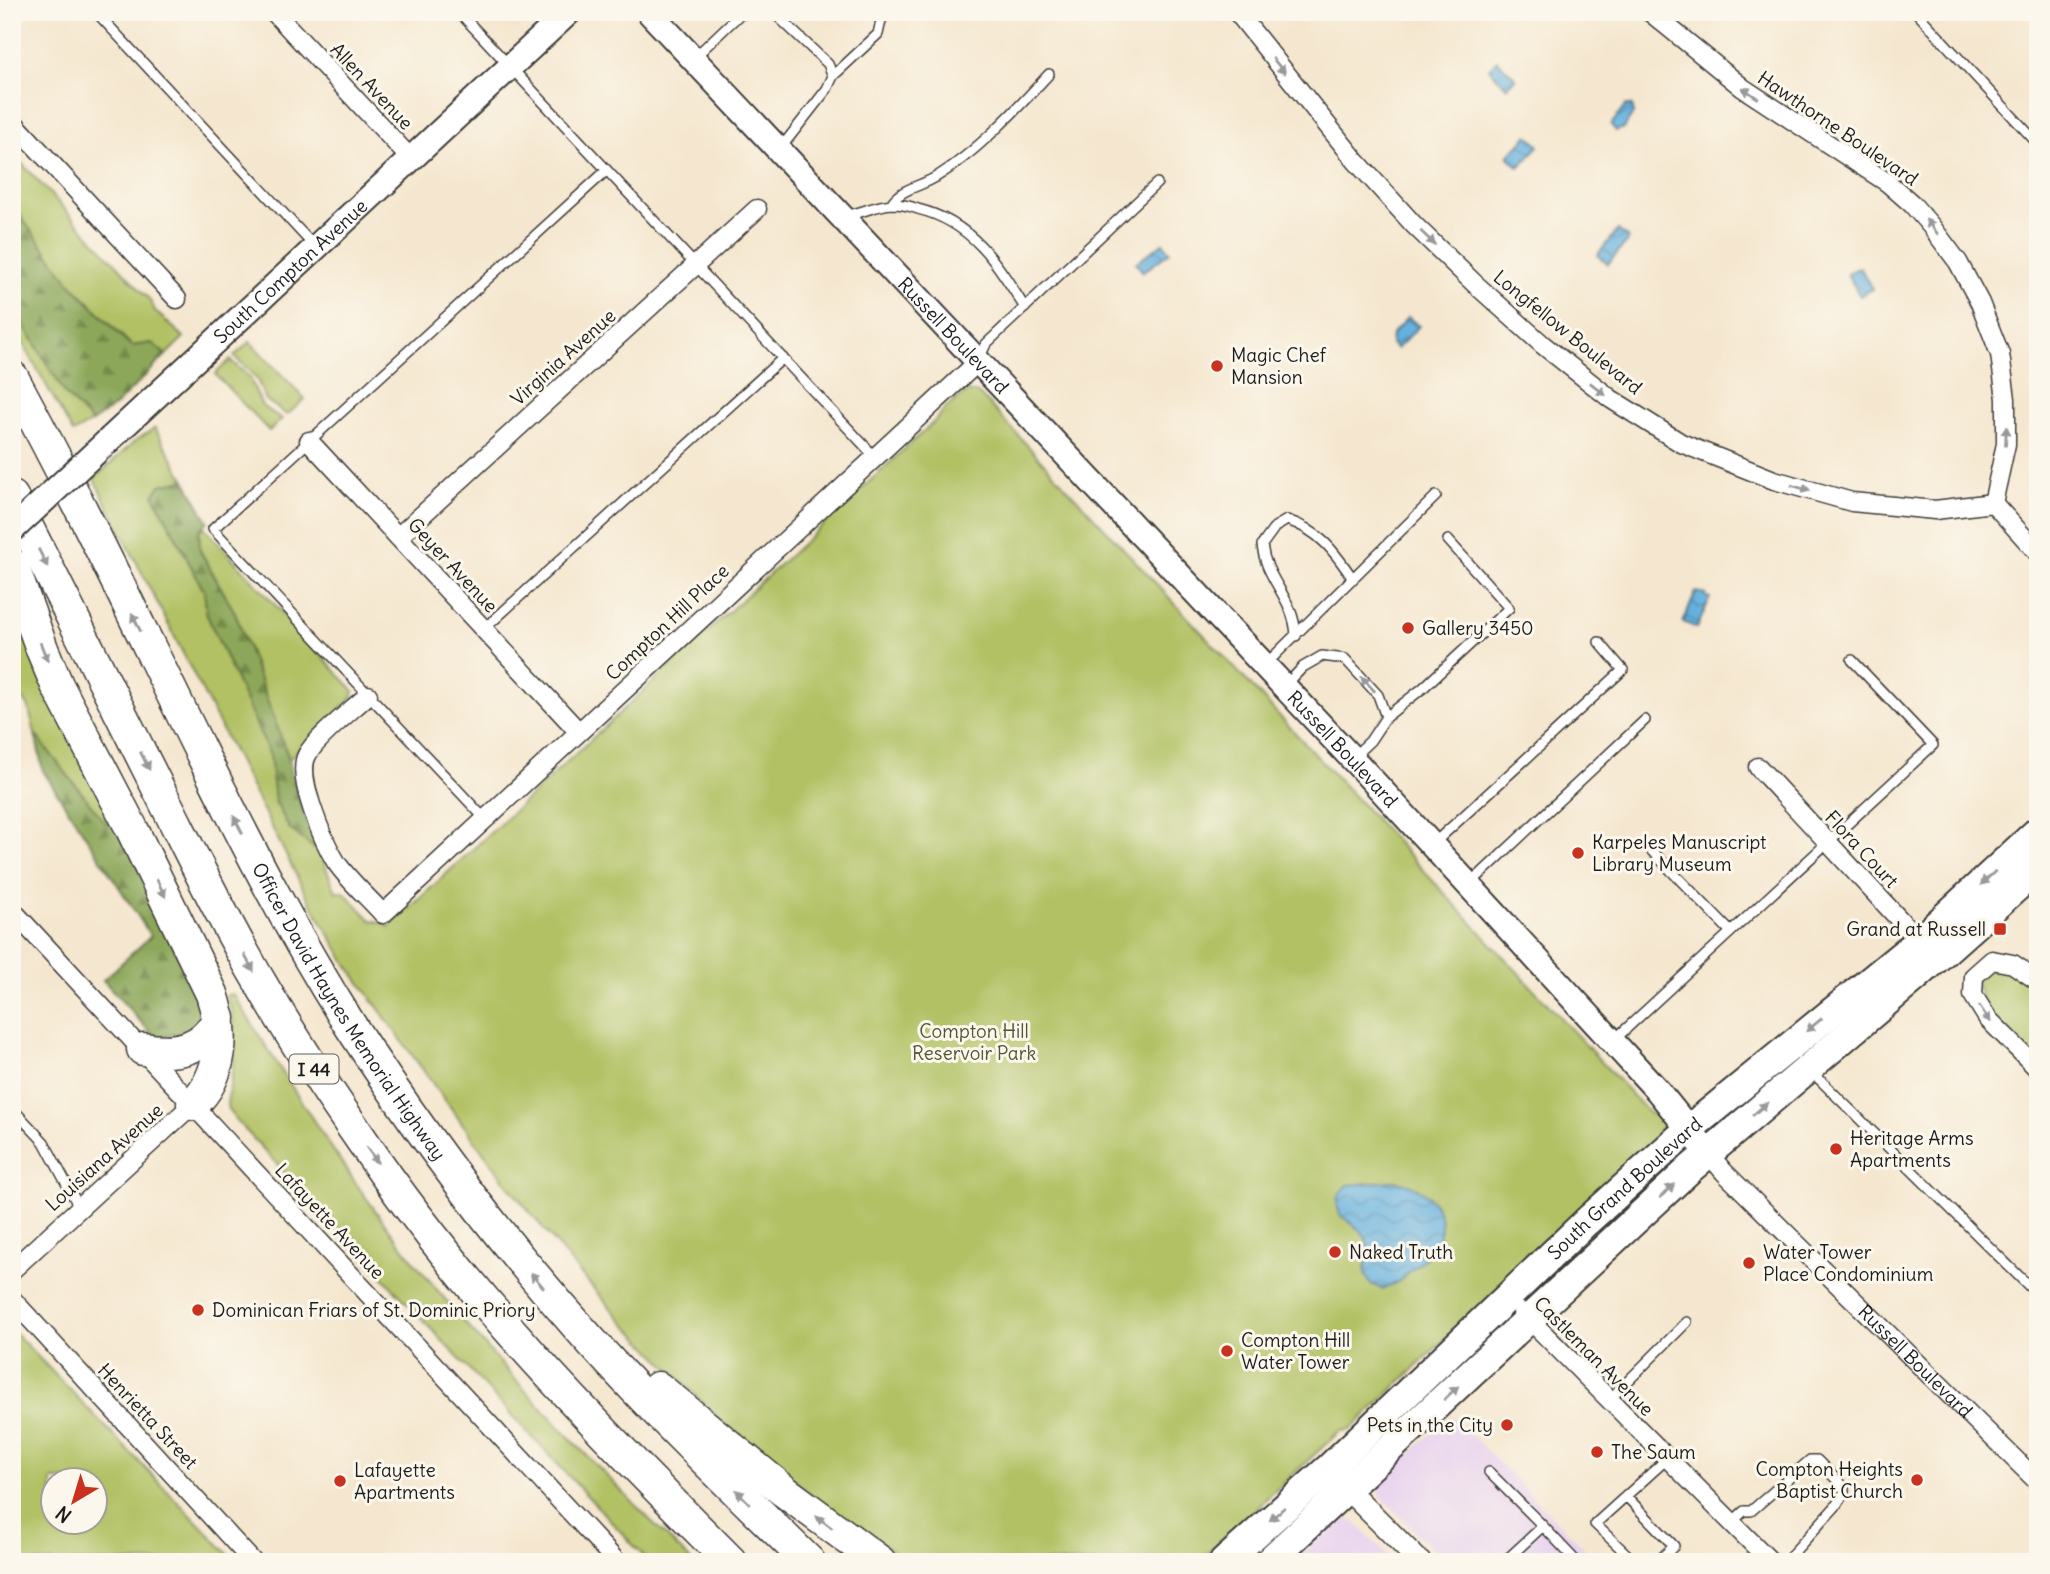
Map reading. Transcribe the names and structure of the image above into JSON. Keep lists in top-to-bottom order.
{
  "streets": {
    "highway": ["Officer David Haynes Memorial Highway", "I 44"],
    "main road": ["South Compton Avenue", "Russell Boulevard", "South Grand Boulevard"],
    "street": [
      "Allen Avenue",
      "Hawthorne Boulevard",
      "Longfellow Boulevard",
      "Virginia Avenue",
      "Geyer Avenue",
      "Compton Hill Place",
      "Flora Court",
      "Louisiana Avenue",
      "Lafayette Avenue",
      "Castleman Avenue",
      "Henrietta Street"
    ]
  },
  "crossings": [
    ["Allen Avenue", "South Compton Avenue"],
    ["Hawthorne Boulevard", "Longfellow Boulevard"],
    ["Russell Boulevard", "Compton Hill Place"],
    ["Russell Boulevard", "South Grand Boulevard"],
    ["Virginia Avenue", "Geyer Avenue"],
    ["Geyer Avenue", "Compton Hill Place"],
    ["Flora Court", "South Grand Boulevard"],
    ["Louisiana Avenue", "Lafayette Avenue"],
    ["South Grand Boulevard", "Castleman Avenue"]
  ],
  "one_way": ["Hawthorne Boulevard", "Longfellow Boulevard"],
  "parks": ["Compton Hill Reservoir Park"],
  "places": {
    "other": [
      "Magic Chef Mansion",
      "Gallery 3450",
      "Karpeles Manuscript Library Museum",
      "Heritage Arms Apartments",
      "Naked Truth",
      "Water Tower Place Condominium",
      "Dominican Friars of St. Dominic Priory",
      "Compton Hill Water Tower",
      "Pets in the City",
      "The Saum",
      "Compton Heights Baptist Church",
      "Lafayette Apartments"
    ],
    "transit": ["Grand at Russell"]
  },
  "north": "bottom left"
}
